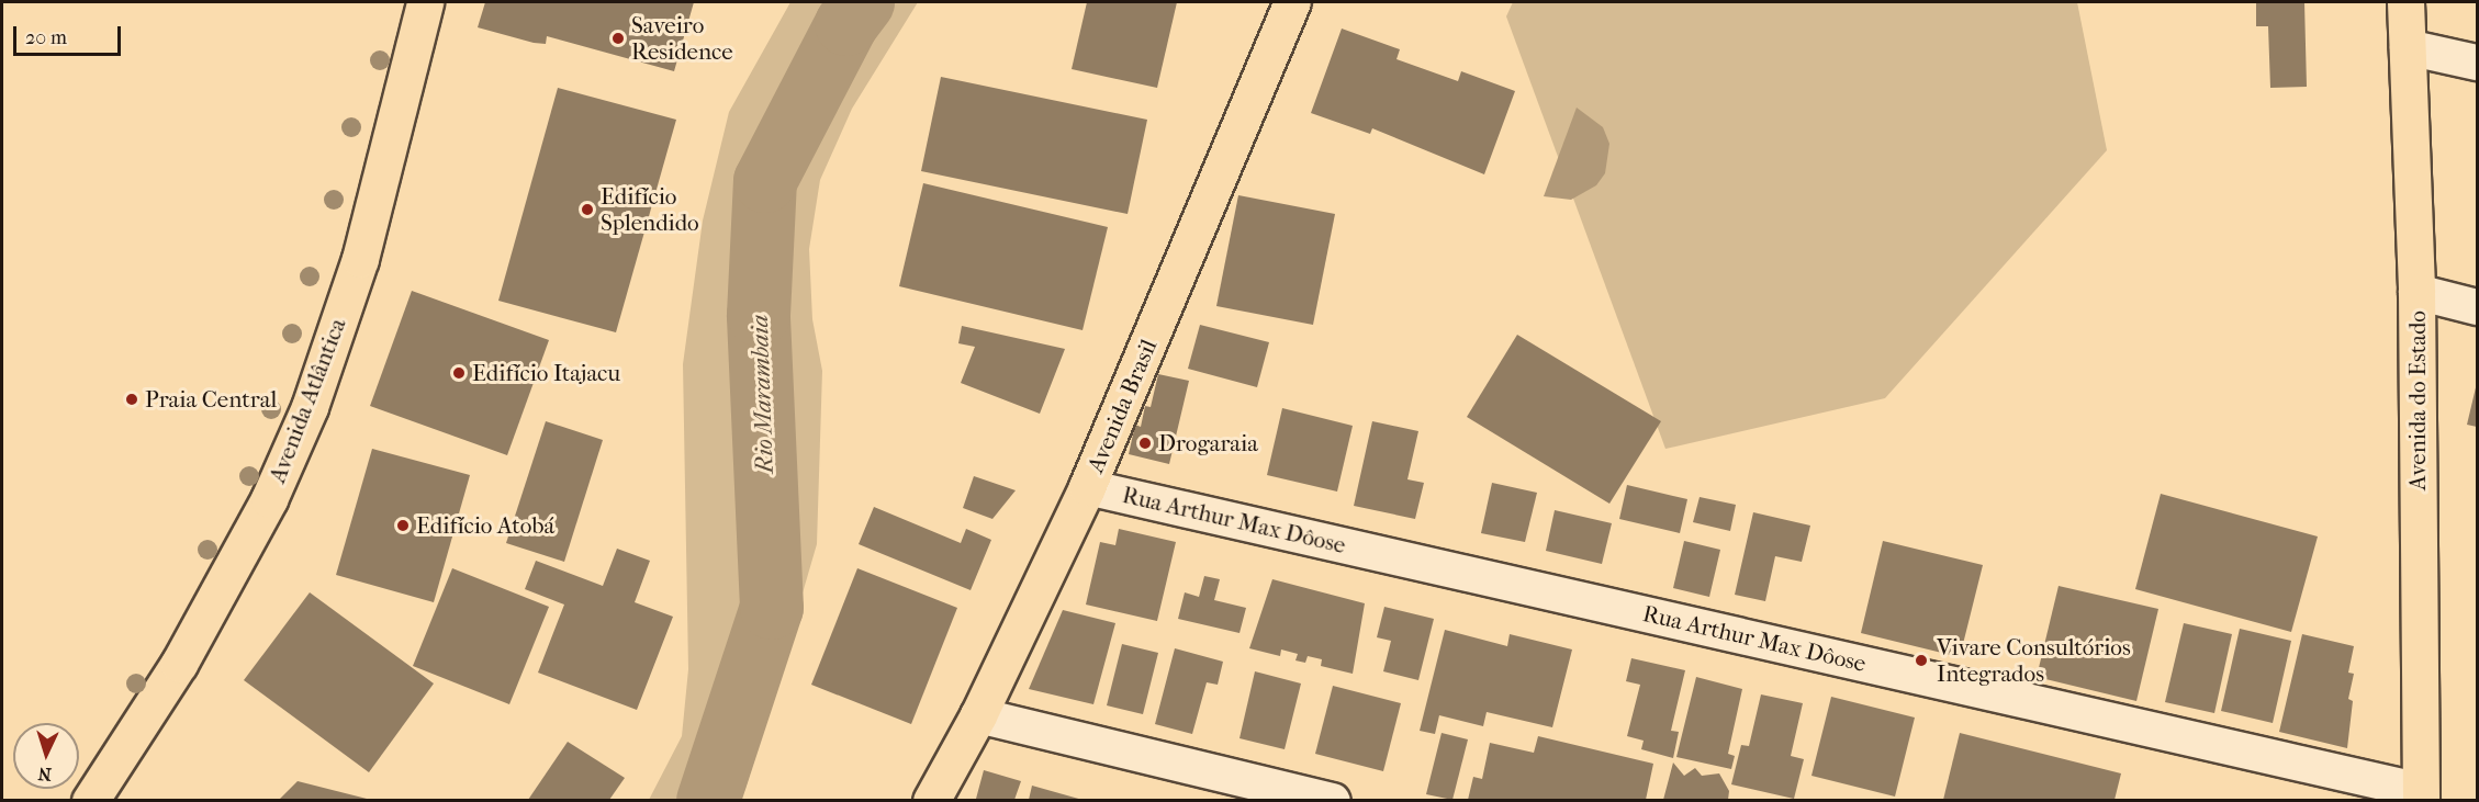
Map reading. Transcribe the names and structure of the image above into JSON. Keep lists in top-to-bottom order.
{
  "streets": {
    "main road": ["Avenida Atlântica", "Avenida do Estado", "Avenida Brasil"],
    "street": ["Rua Arthur Max Dôose"]
  },
  "crossings": [
    ["Avenida do Estado", "Rua Arthur Max Dôose"],
    ["Avenida Brasil", "Rua Arthur Max Dôose"]
  ],
  "water": ["Rio Marambaia"],
  "places": [
    "Saveiro Residence",
    "Edifício Splendido",
    "Edifício Itajacu",
    "Praia Central",
    "Drogaraia",
    "Edifício Atobá",
    "Vivare Consultórios Integrados"
  ],
  "scale_bar": "20 m",
  "north": "bottom"
}
